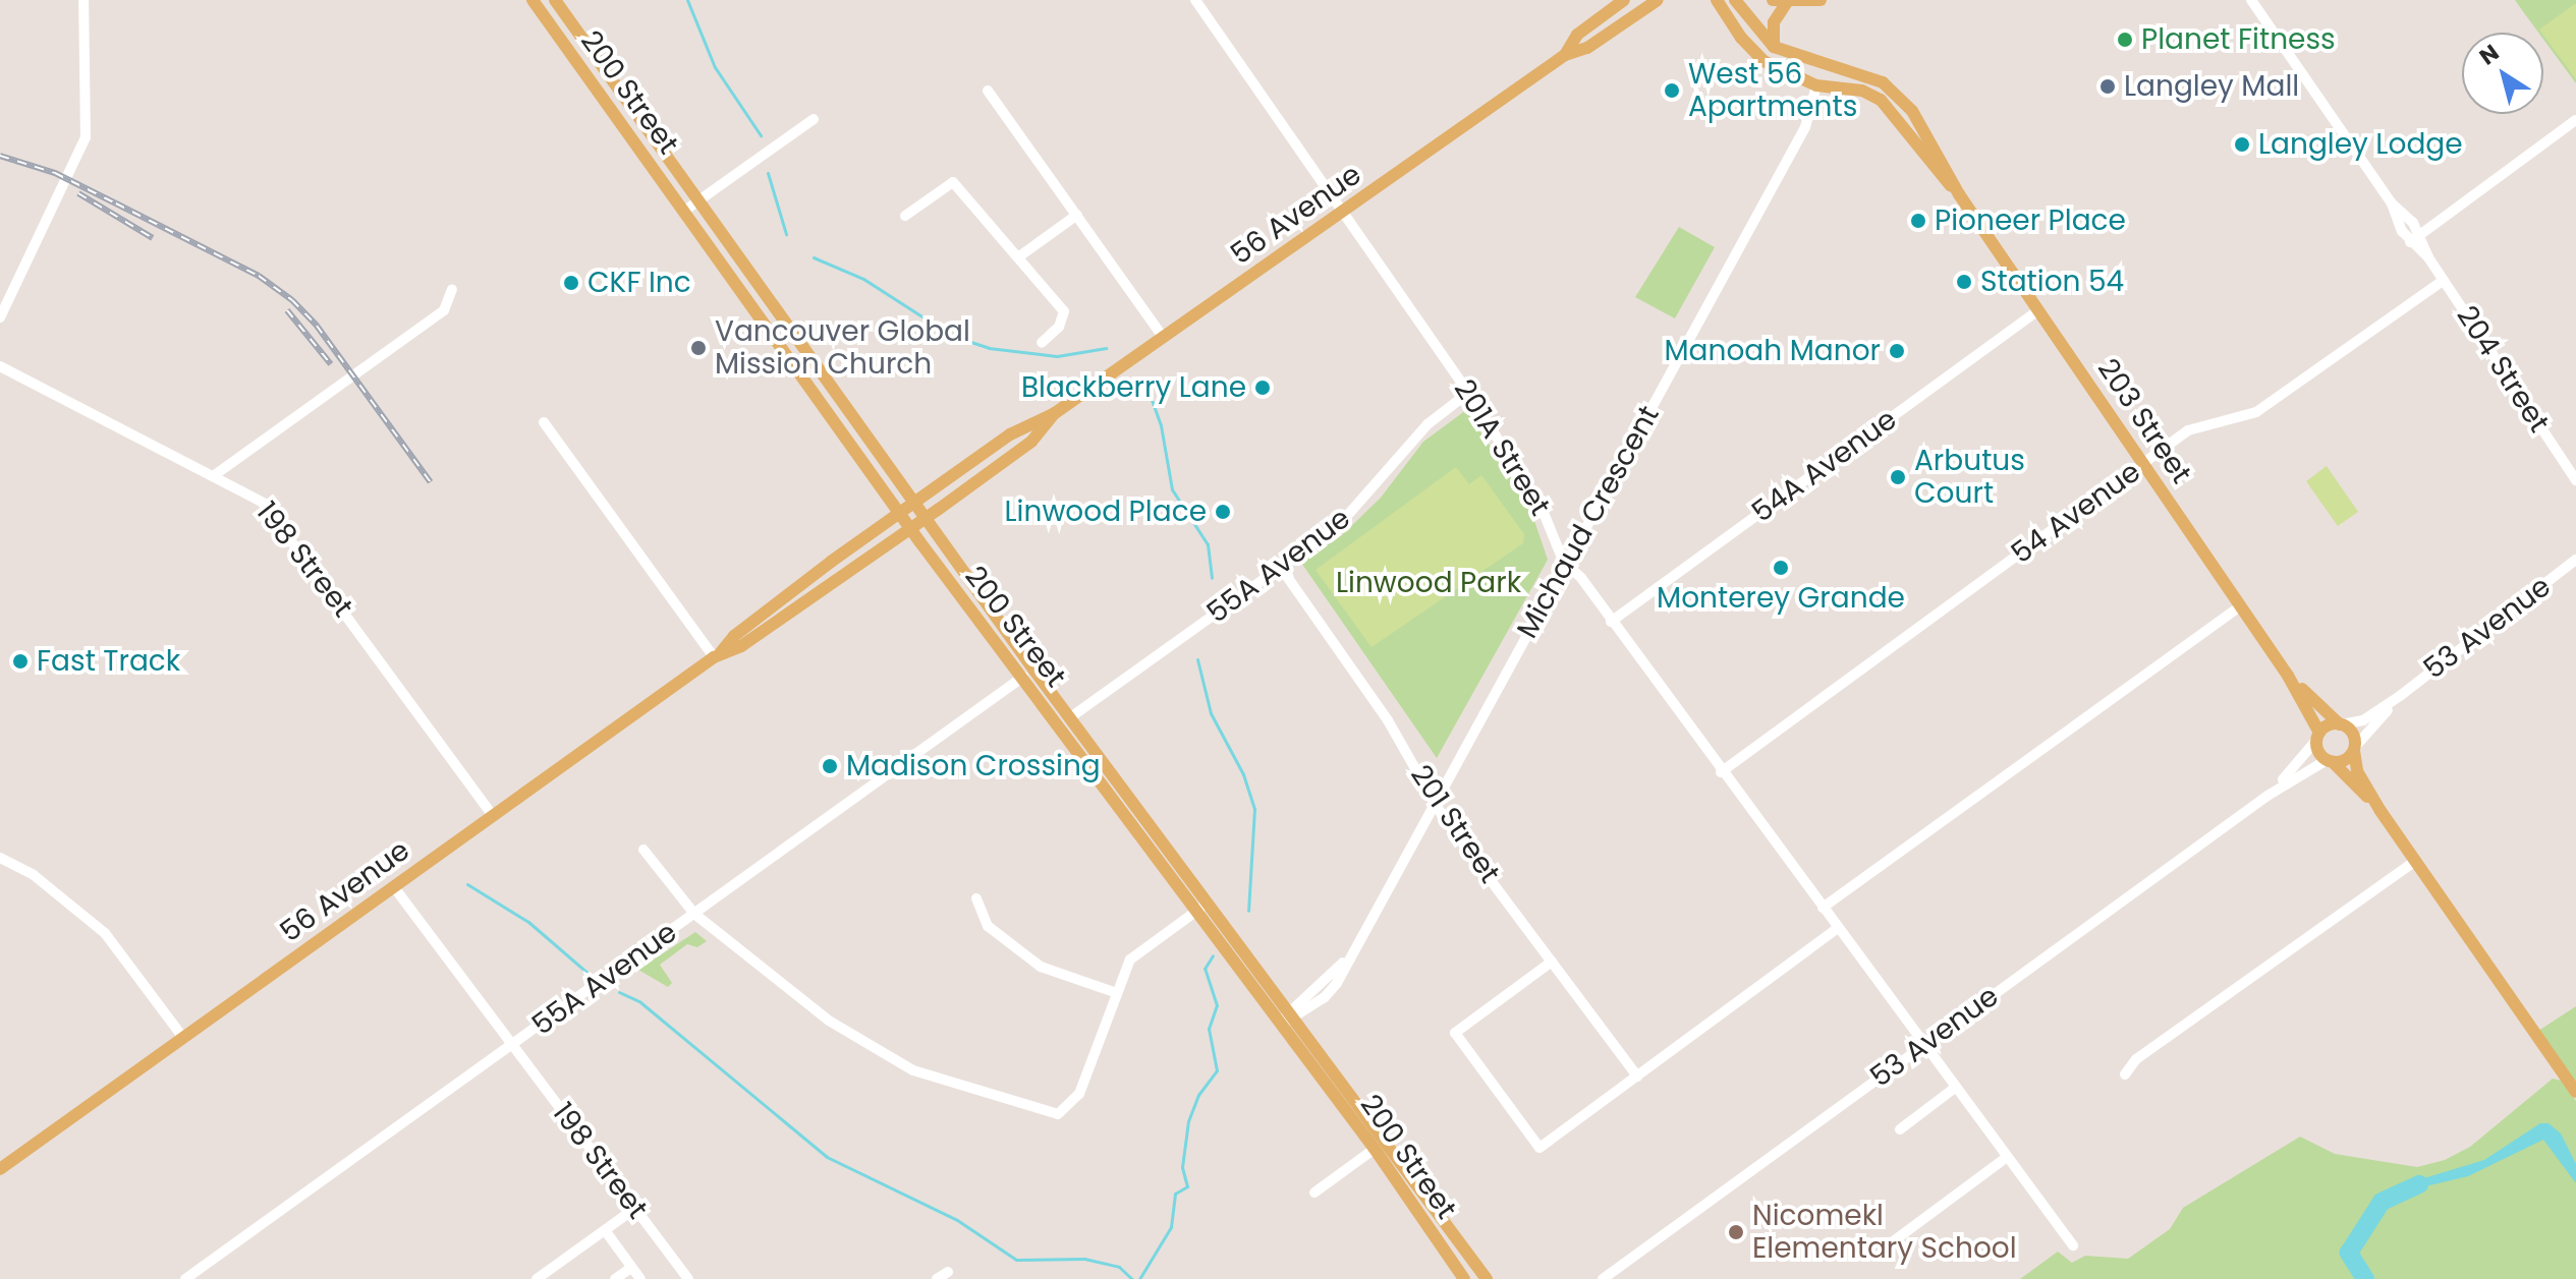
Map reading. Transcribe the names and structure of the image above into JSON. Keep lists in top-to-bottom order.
{
  "streets": {
    "main road": ["200 Street", "56 Avenue", "203 Street"],
    "street": [
      "204 Street",
      "201A Street",
      "54A Avenue",
      "54 Avenue",
      "Michaud Crescent",
      "198 Street",
      "55A Avenue",
      "53 Avenue",
      "201 Street"
    ]
  },
  "crossings": [
    ["200 Street", "56 Avenue"],
    ["200 Street", "Michaud Crescent"],
    ["200 Street", "55A Avenue"],
    ["56 Avenue", "201A Street"],
    ["56 Avenue", "198 Street"],
    ["204 Street", "54 Avenue"],
    ["203 Street", "54A Avenue"],
    ["203 Street", "54 Avenue"],
    ["203 Street", "Michaud Crescent"],
    ["203 Street", "53 Avenue"],
    ["201A Street", "54A Avenue"],
    ["201A Street", "54 Avenue"],
    ["201A Street", "Michaud Crescent"],
    ["201A Street", "55A Avenue"],
    ["201A Street", "53 Avenue"],
    ["Michaud Crescent", "201 Street"],
    ["198 Street", "55A Avenue"],
    ["55A Avenue", "201 Street"]
  ],
  "parks": ["Linwood Park"],
  "places": [
    "Planet Fitness",
    "Langley Mall",
    "West 56 Apartments",
    "Langley Lodge",
    "Pioneer Place",
    "Station 54",
    "CKF Inc",
    "Vancouver Global Mission Church",
    "Manoah Manor",
    "Blackberry Lane",
    "Arbutus Court",
    "Linwood Place",
    "Monterey Grande",
    "Fast Track",
    "Madison Crossing",
    "Nicomekl Elementary School"
  ],
  "north": "top left"
}
